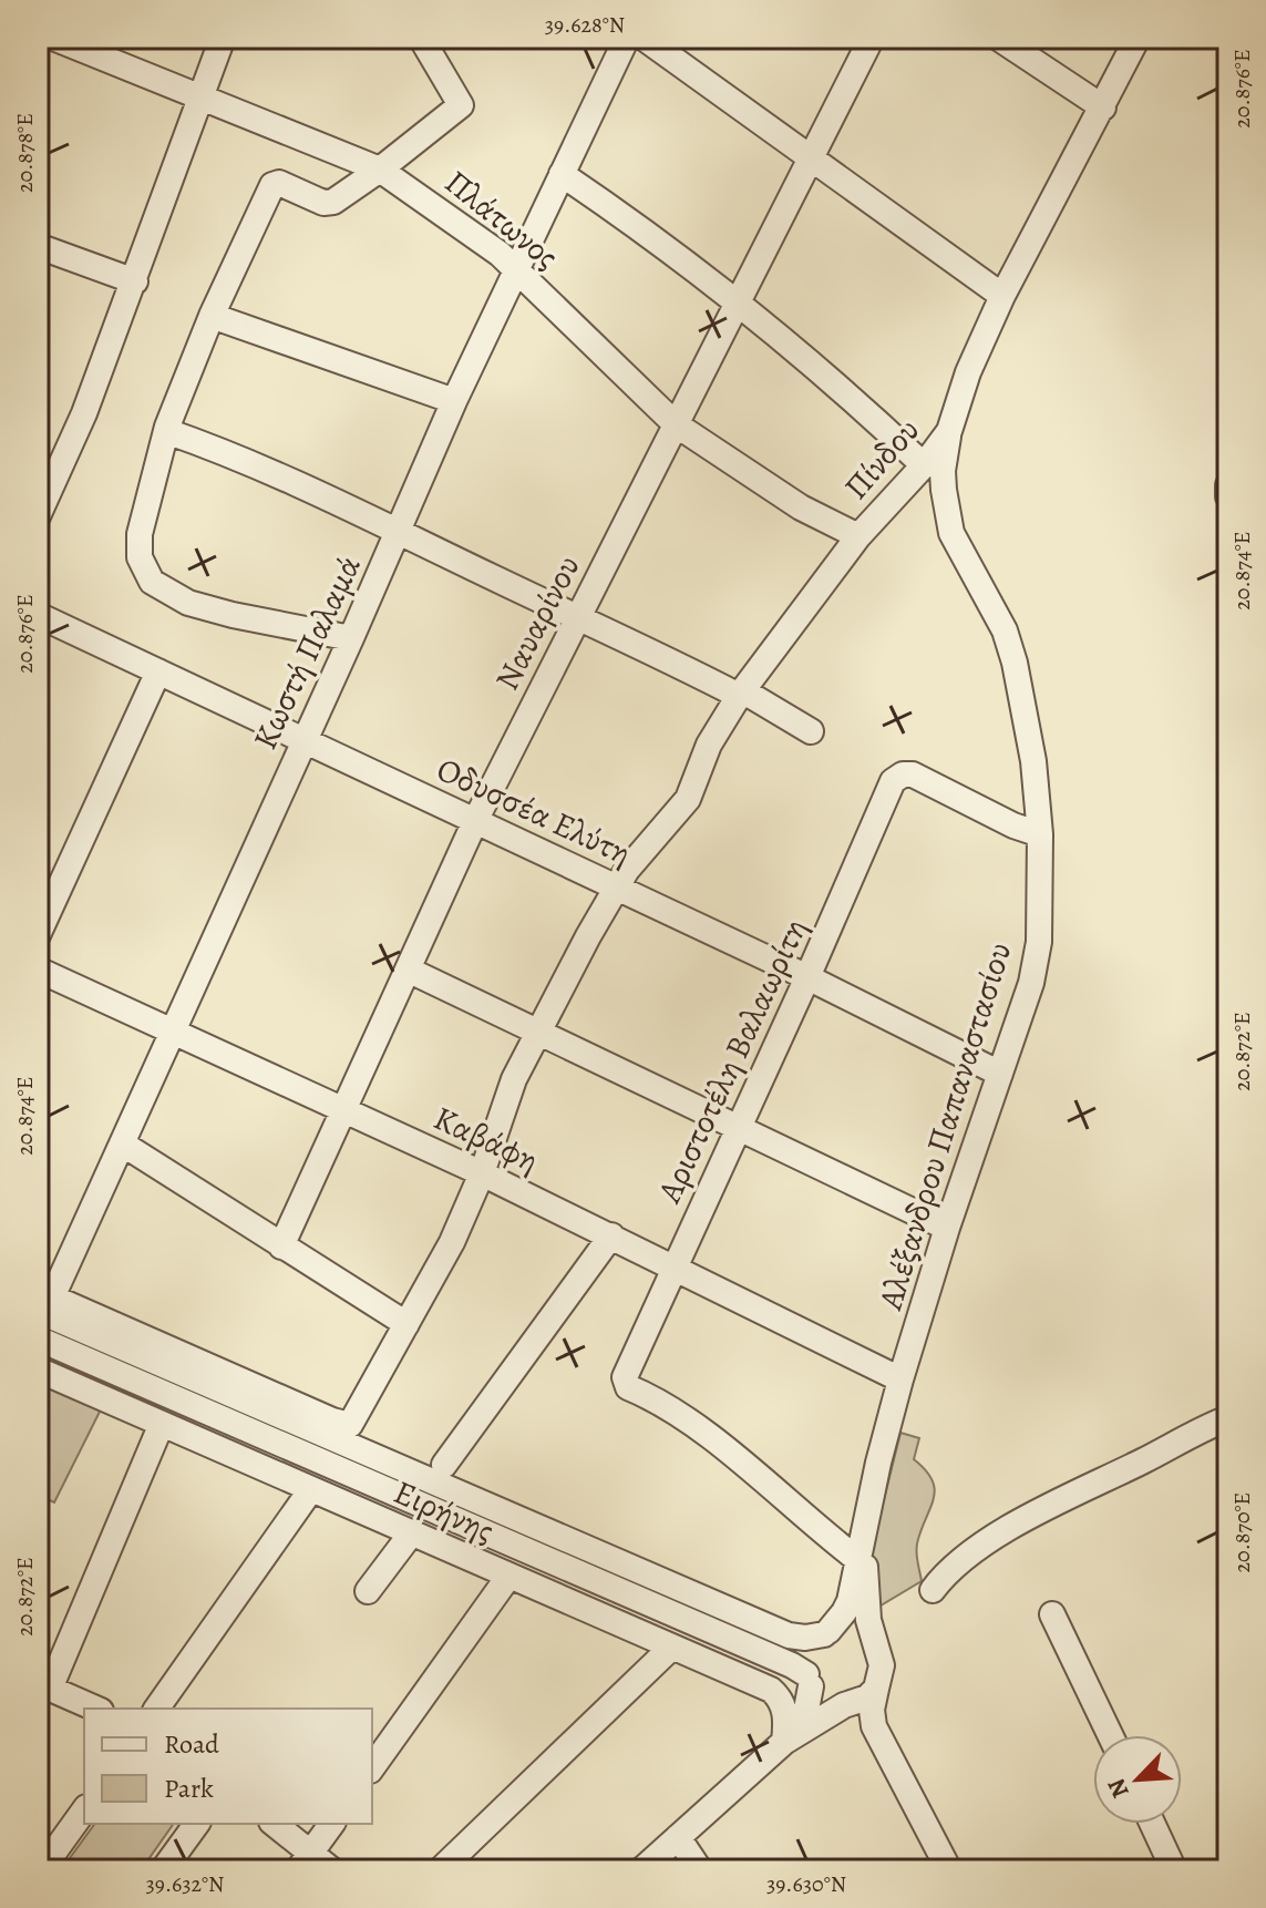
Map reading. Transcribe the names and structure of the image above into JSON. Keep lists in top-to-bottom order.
{
  "streets": {
    "street": [
      "Πλάτωνος",
      "Πίνδου",
      "Ναυαρίνου",
      "Κωστή Παλαμά",
      "Οδυσσέα Ελύτη",
      "Αριστοτέλη Βαλαωρίτη",
      "Αλέξανδρου Παπαναστασίου",
      "Καβάφη",
      "Ειρήνης"
    ]
  },
  "crossings": [
    ["Πλάτωνος", "Πίνδου"],
    ["Πλάτωνος", "Ναυαρίνου"],
    ["Πλάτωνος", "Κωστή Παλαμά"],
    ["Πίνδου", "Κωστή Παλαμά"],
    ["Πίνδου", "Οδυσσέα Ελύτη"],
    ["Πίνδου", "Αλέξανδρου Παπαναστασίου"],
    ["Πίνδου", "Καβάφη"],
    ["Ναυαρίνου", "Οδυσσέα Ελύτη"],
    ["Ναυαρίνου", "Καβάφη"],
    ["Κωστή Παλαμά", "Οδυσσέα Ελύτη"],
    ["Κωστή Παλαμά", "Καβάφη"],
    ["Οδυσσέα Ελύτη", "Αριστοτέλη Βαλαωρίτη"],
    ["Οδυσσέα Ελύτη", "Αλέξανδρου Παπαναστασίου"],
    ["Αριστοτέλη Βαλαωρίτη", "Αλέξανδρου Παπαναστασίου"],
    ["Αριστοτέλη Βαλαωρίτη", "Καβάφη"],
    ["Αλέξανδρου Παπαναστασίου", "Καβάφη"]
  ],
  "legend": ["Road", "Park"],
  "north": "bottom left",
  "coordinates": [
    "39.628°N",
    "20.876°E",
    "20.878°E",
    "20.874°E",
    "20.872°E",
    "20.870°E",
    "39.632°N",
    "39.630°N"
  ]
}
